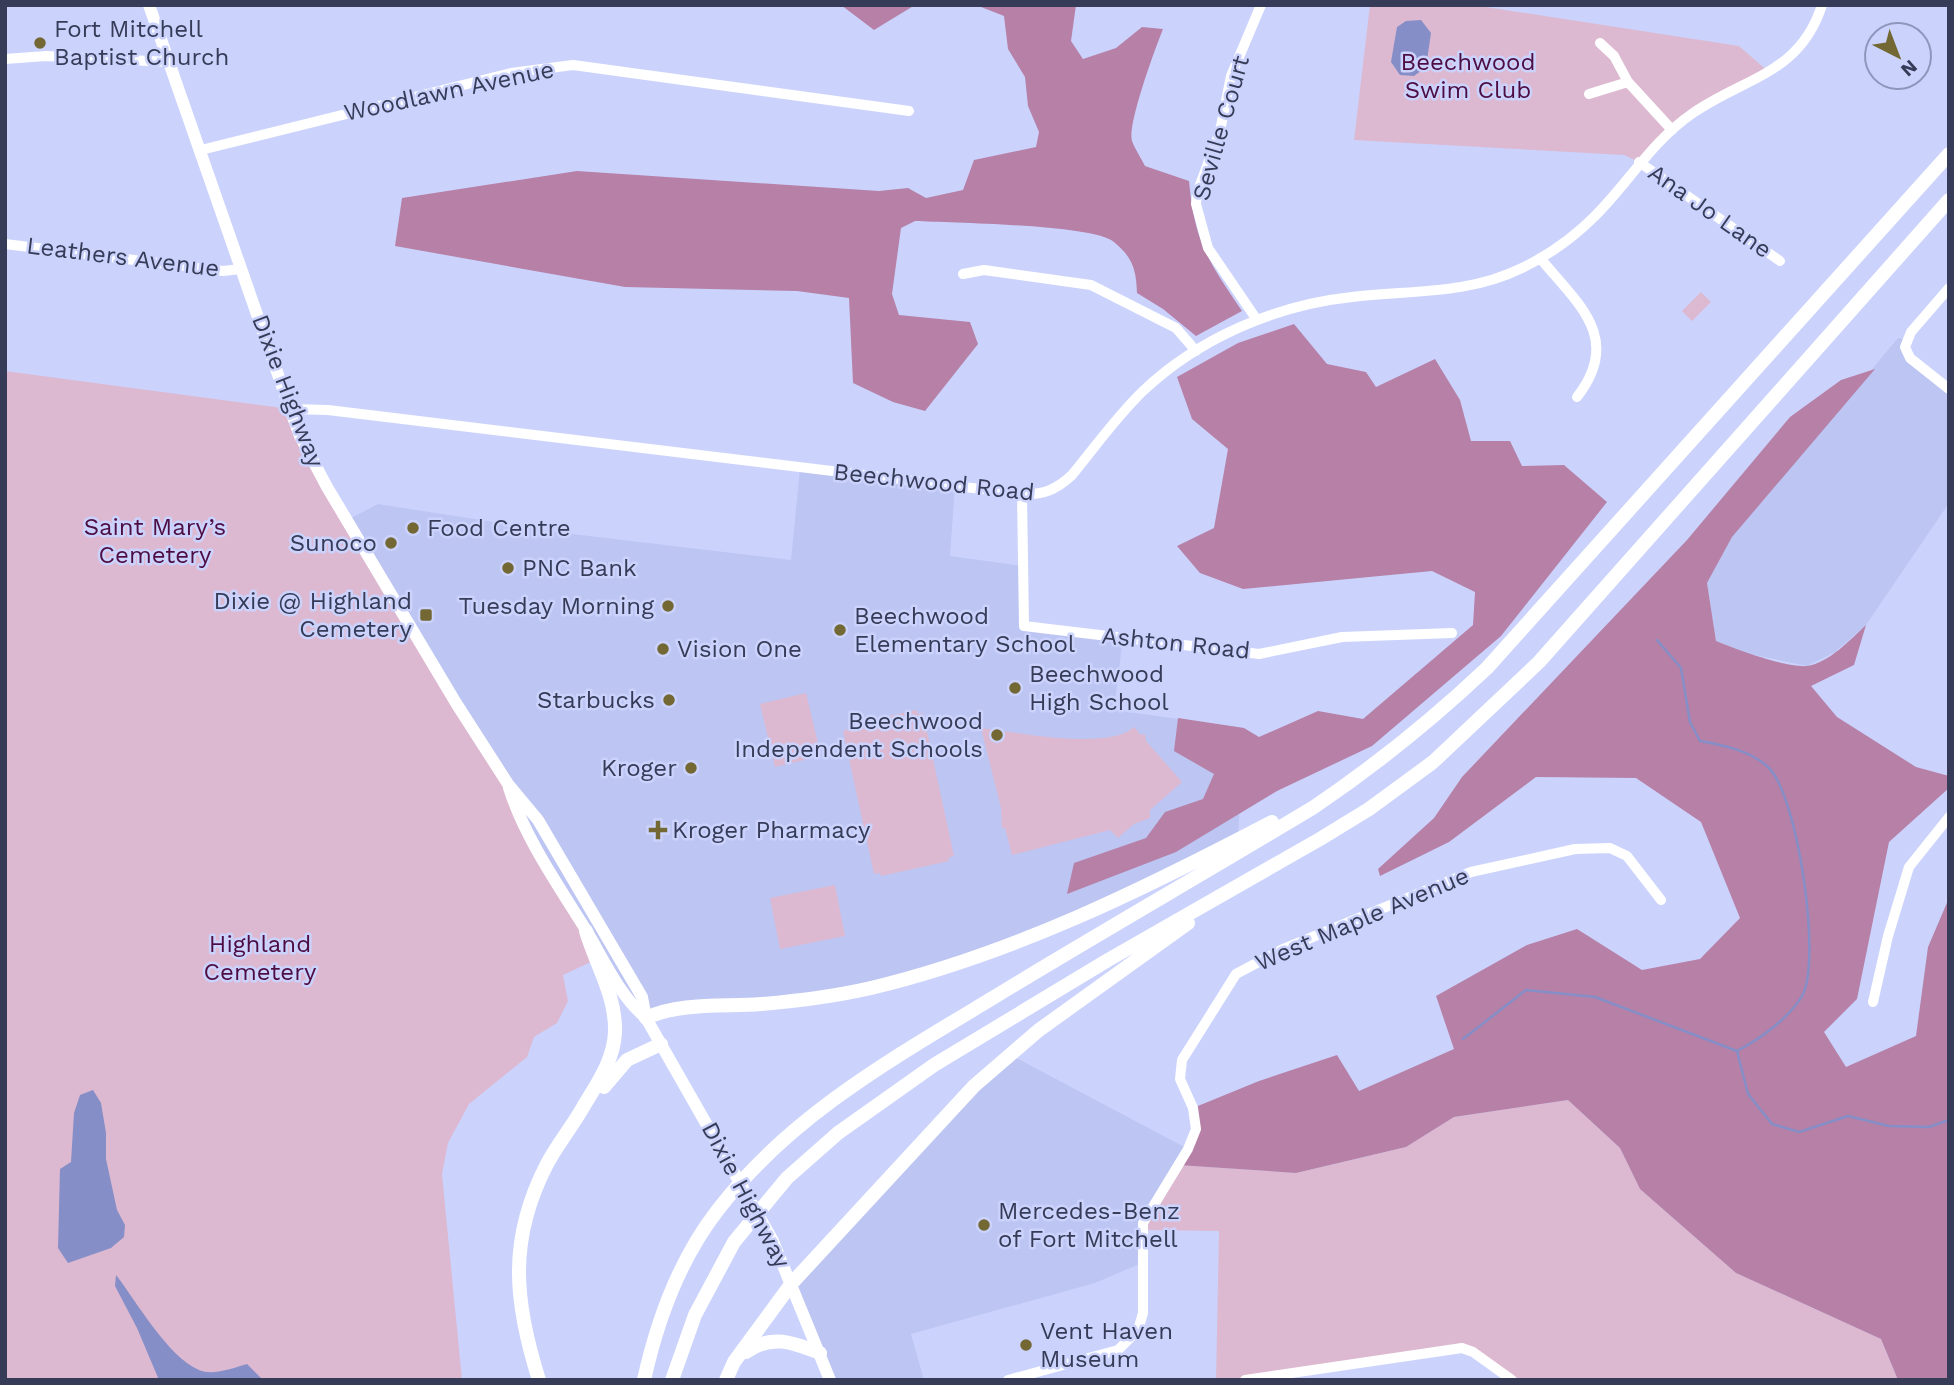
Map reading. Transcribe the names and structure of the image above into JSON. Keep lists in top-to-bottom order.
{
  "streets": {
    "main road": ["Dixie Highway"],
    "street": [
      "Woodlawn Avenue",
      "Seville Court",
      "Ana Jo Lane",
      "Leathers Avenue",
      "Beechwood Road",
      "Ashton Road",
      "West Maple Avenue"
    ]
  },
  "crossings": [
    ["Woodlawn Avenue", "Dixie Highway"],
    ["Seville Court", "Beechwood Road"],
    ["Ana Jo Lane", "Beechwood Road"],
    ["Leathers Avenue", "Dixie Highway"],
    ["Dixie Highway", "Beechwood Road"],
    ["Beechwood Road", "Ashton Road"]
  ],
  "parks": ["Beechwood Swim Club", "Saint Mary’s Cemetery", "Highland Cemetery"],
  "places": {
    "other": [
      "Fort Mitchell Baptist Church",
      "Food Centre",
      "Sunoco",
      "PNC Bank",
      "Tuesday Morning",
      "Beechwood Elementary School",
      "Vision One",
      "Beechwood High School",
      "Starbucks",
      "Beechwood Independent Schools",
      "Kroger",
      "Mercedes-Benz of Fort Mitchell",
      "Vent Haven Museum"
    ],
    "transit": ["Dixie @ Highland Cemetery"],
    "health": ["Kroger Pharmacy"]
  },
  "north": "bottom right"
}
